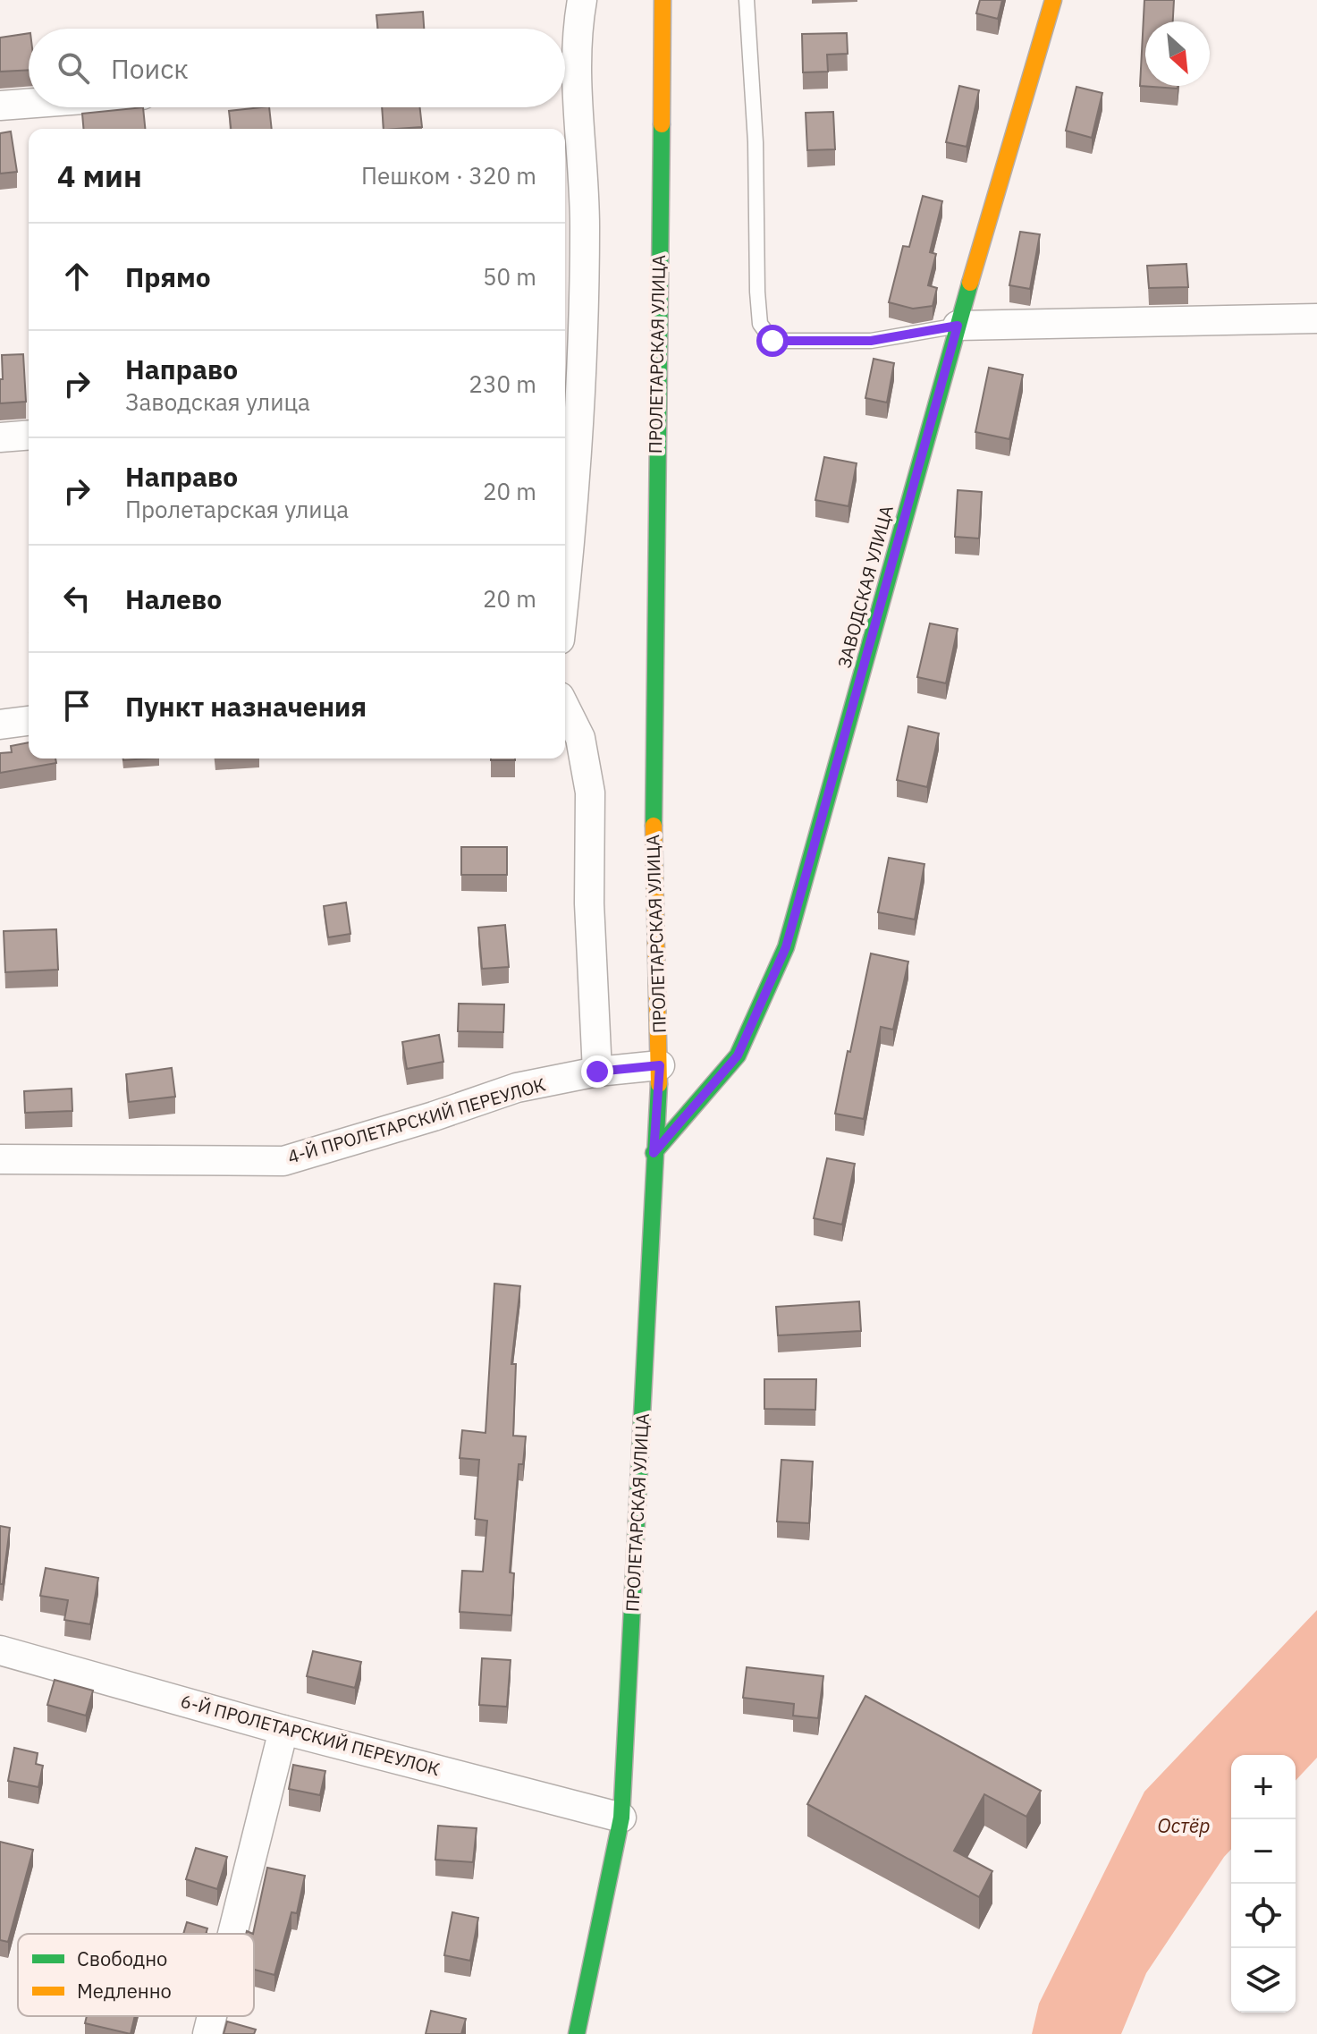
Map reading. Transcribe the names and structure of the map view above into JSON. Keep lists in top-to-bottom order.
{
  "streets": {
    "main road": ["ПРОЛЕТАРСКАЯ УЛИЦА", "ЗАВОДСКАЯ УЛИЦА"],
    "street": ["4-Й ПРОЛЕТАРСКИЙ ПЕРЕУЛОК", "6-Й ПРОЛЕТАРСКИЙ ПЕРЕУЛОК"]
  },
  "crossings": [
    ["ПРОЛЕТАРСКАЯ УЛИЦА", "ЗАВОДСКАЯ УЛИЦА"],
    ["ПРОЛЕТАРСКАЯ УЛИЦА", "4-Й ПРОЛЕТАРСКИЙ ПЕРЕУЛОК"],
    ["ПРОЛЕТАРСКАЯ УЛИЦА", "6-Й ПРОЛЕТАРСКИЙ ПЕРЕУЛОК"]
  ],
  "water": ["Остёр"],
  "legend": ["Свободно", "Медленно"],
  "north": "bottom right",
  "page": {
    "search": "Поиск",
    "heading": ["4 мин", "Пешком · 320 m"],
    "list": [
      ["Прямо", "50 m"],
      ["Направо", "Заводская улица", "230 m"],
      ["Направо", "Пролетарская улица", "20 m"],
      ["Налево", "20 m"],
      "Пункт назначения"
    ],
    "map_buttons": ["+", "−"]
  }
}
